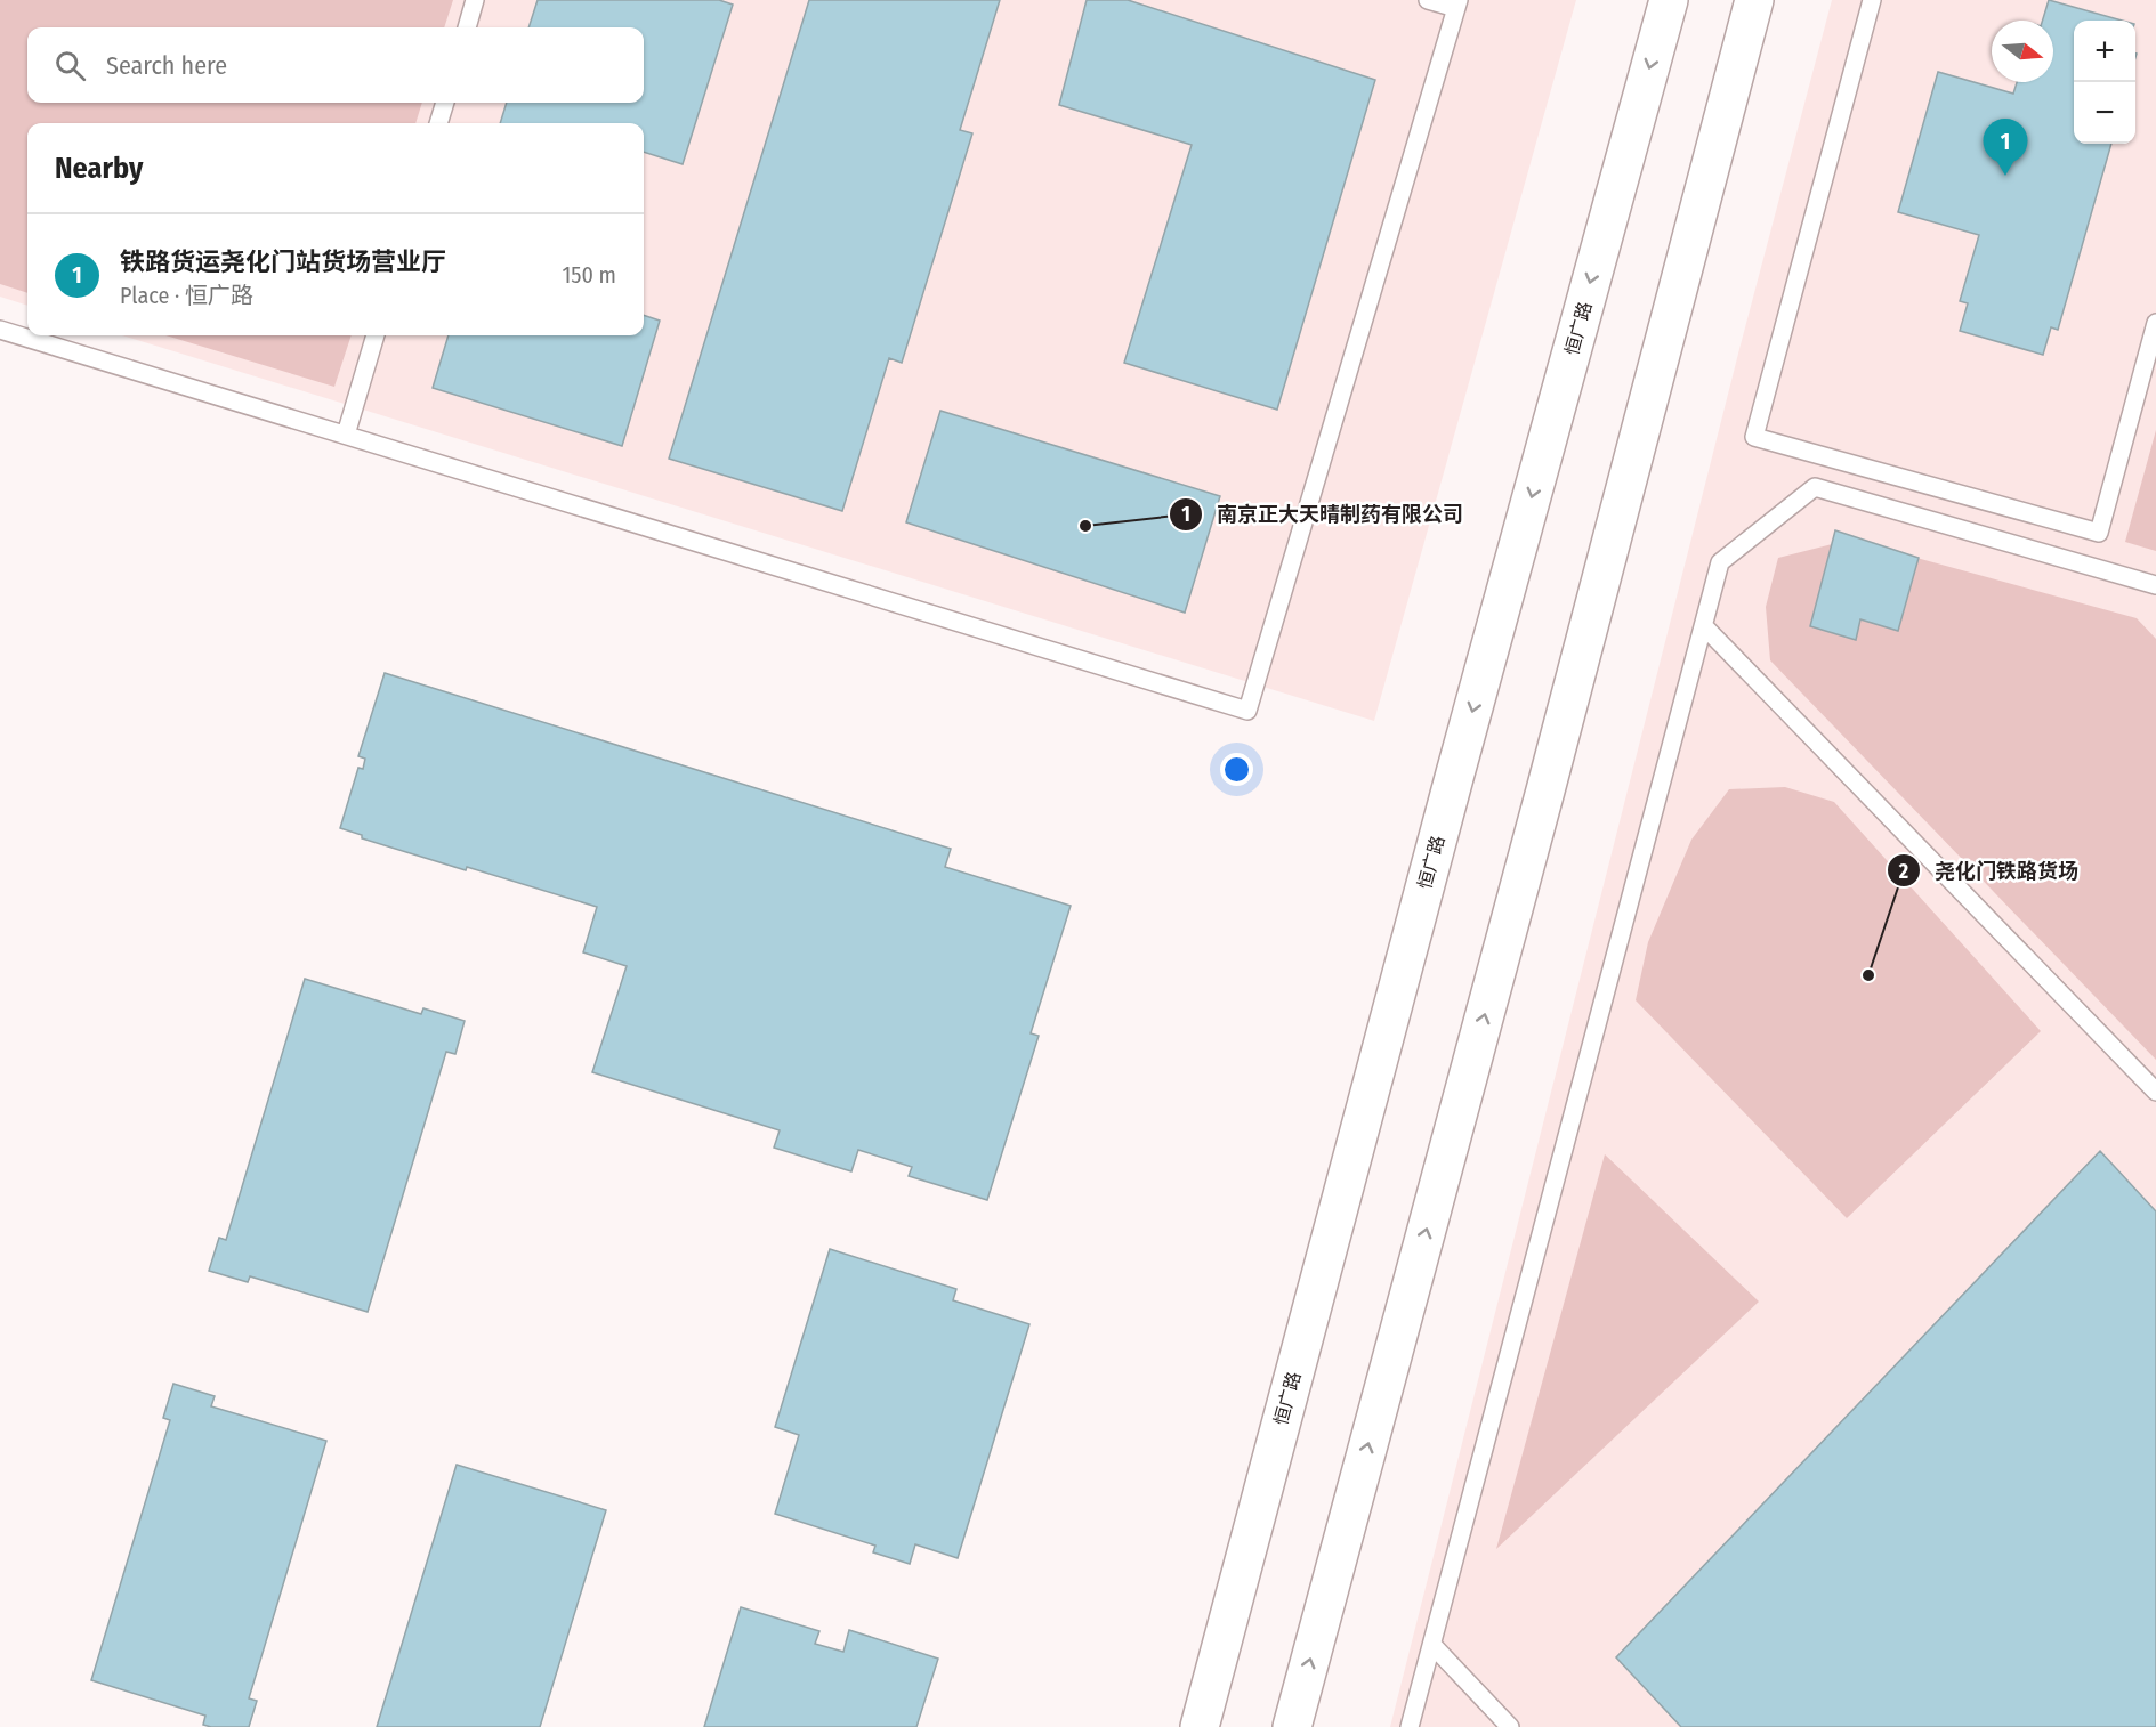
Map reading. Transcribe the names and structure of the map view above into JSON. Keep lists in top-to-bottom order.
{
  "streets": {
    "street": ["恒广路"]
  },
  "places": ["南京正大天晴制药有限公司", "尧化门铁路货场"],
  "north": "right",
  "page": {
    "map_buttons": ["+", "−"],
    "search": "Search here",
    "pins": "1",
    "heading": "Nearby",
    "list": [
      {
        "mark": "1",
        "name": "铁路货运尧化门站货场营业厅",
        "note": "Place · 恒广路",
        "value": "150 m"
      }
    ]
  }
}
